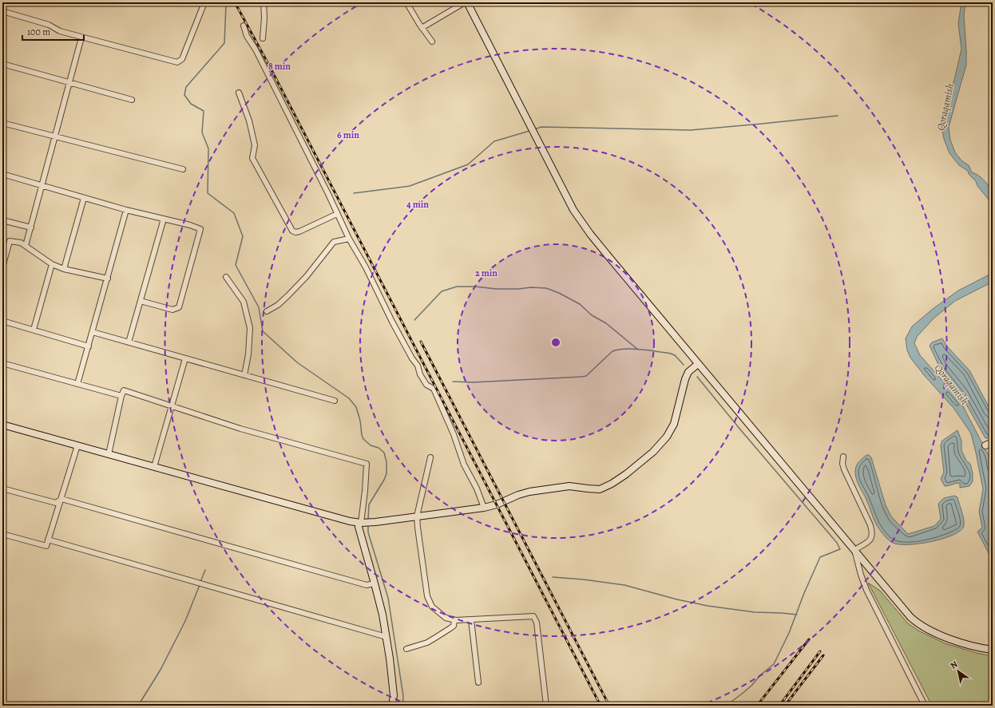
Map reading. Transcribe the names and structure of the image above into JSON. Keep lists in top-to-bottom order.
{
  "water": ["Qoraqamish"],
  "scale_bar": "100 m",
  "north": "top left",
  "rings": [
    "8 min",
    "6 min",
    "4 min",
    "2 min"
  ]
}
